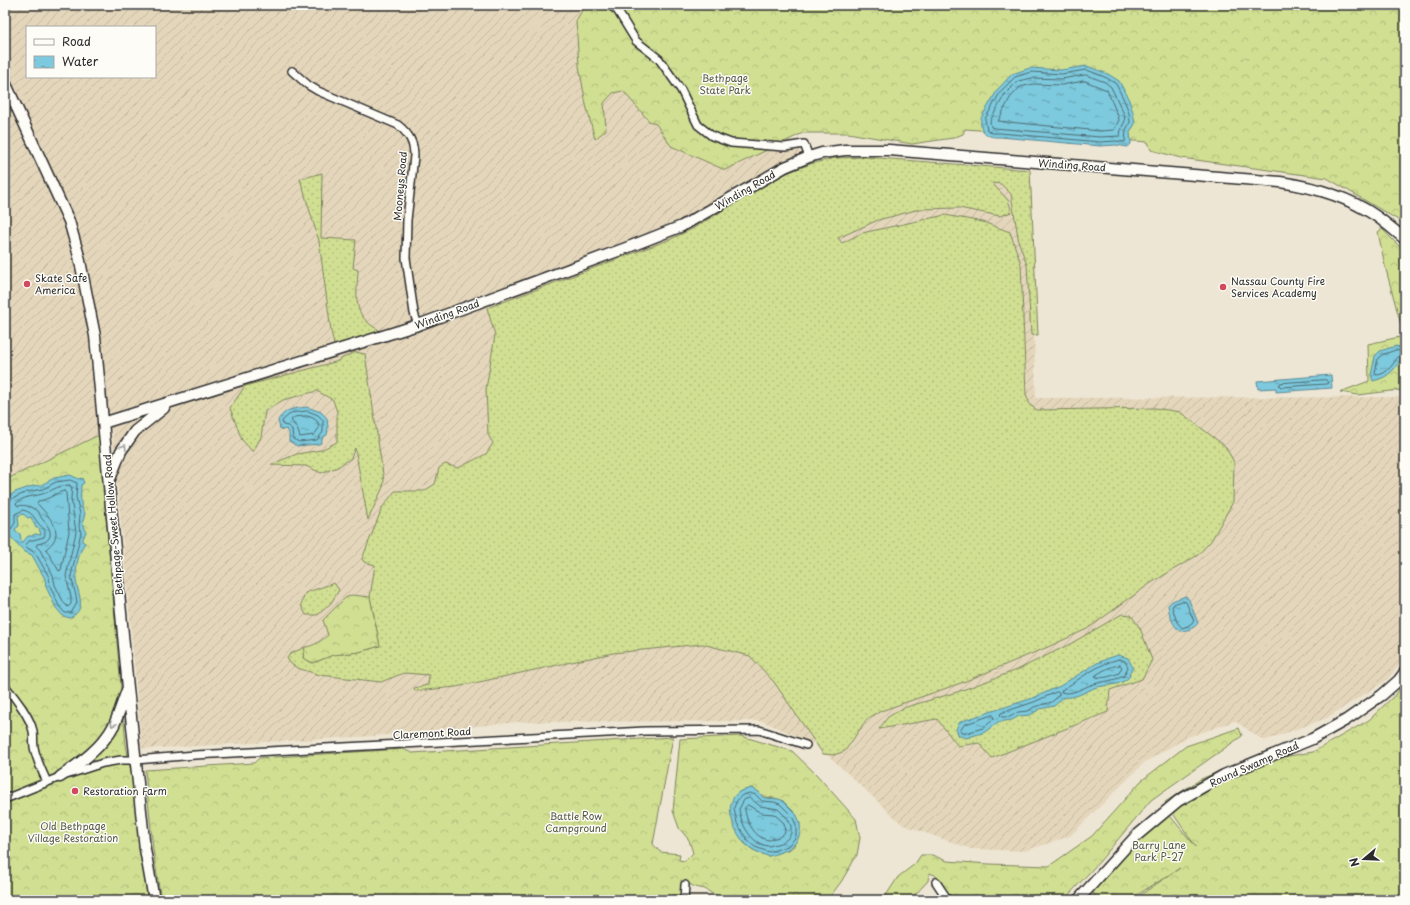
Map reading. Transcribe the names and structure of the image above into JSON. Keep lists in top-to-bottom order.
{
  "streets": {
    "main road": ["Winding Road", "Bethpage-Sweet Hollow Road", "Round Swamp Road"],
    "street": ["Mooneys Road", "Claremont Road"]
  },
  "crossings": [
    ["Winding Road", "Mooneys Road"],
    ["Winding Road", "Bethpage-Sweet Hollow Road"],
    ["Bethpage-Sweet Hollow Road", "Claremont Road"]
  ],
  "parks": [
    "Bethpage State Park",
    "Battle Row Campground",
    "Old Bethpage Village Restoration",
    "Barry Lane Park P-27"
  ],
  "places": ["Skate Safe America", "Nassau County Fire Services Academy", "Restoration Farm"],
  "legend": ["Road", "Water"],
  "north": "left"
}
